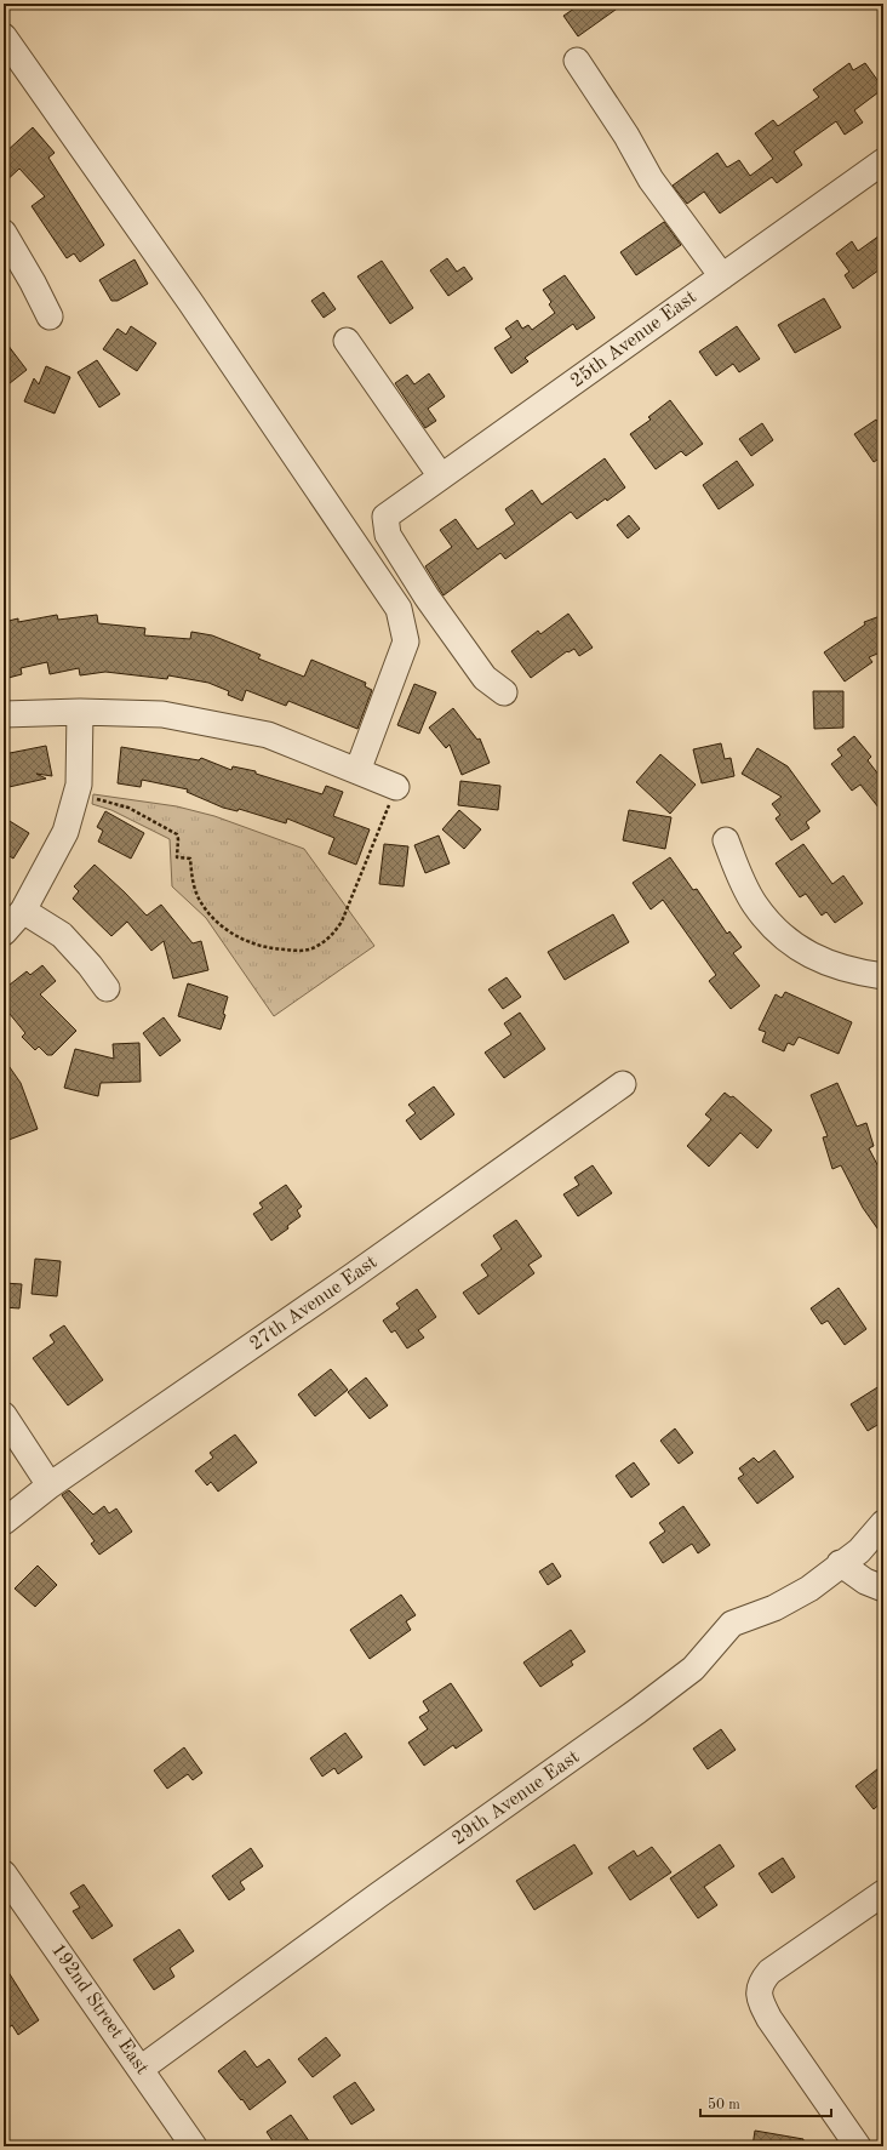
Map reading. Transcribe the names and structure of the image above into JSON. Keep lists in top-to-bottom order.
{
  "streets": {
    "street": [
      "25th Avenue East",
      "27th Avenue East",
      "29th Avenue East",
      "192nd Street East"
    ]
  },
  "crossings": [
    ["29th Avenue East", "192nd Street East"]
  ],
  "scale_bar": "50 m"
}
